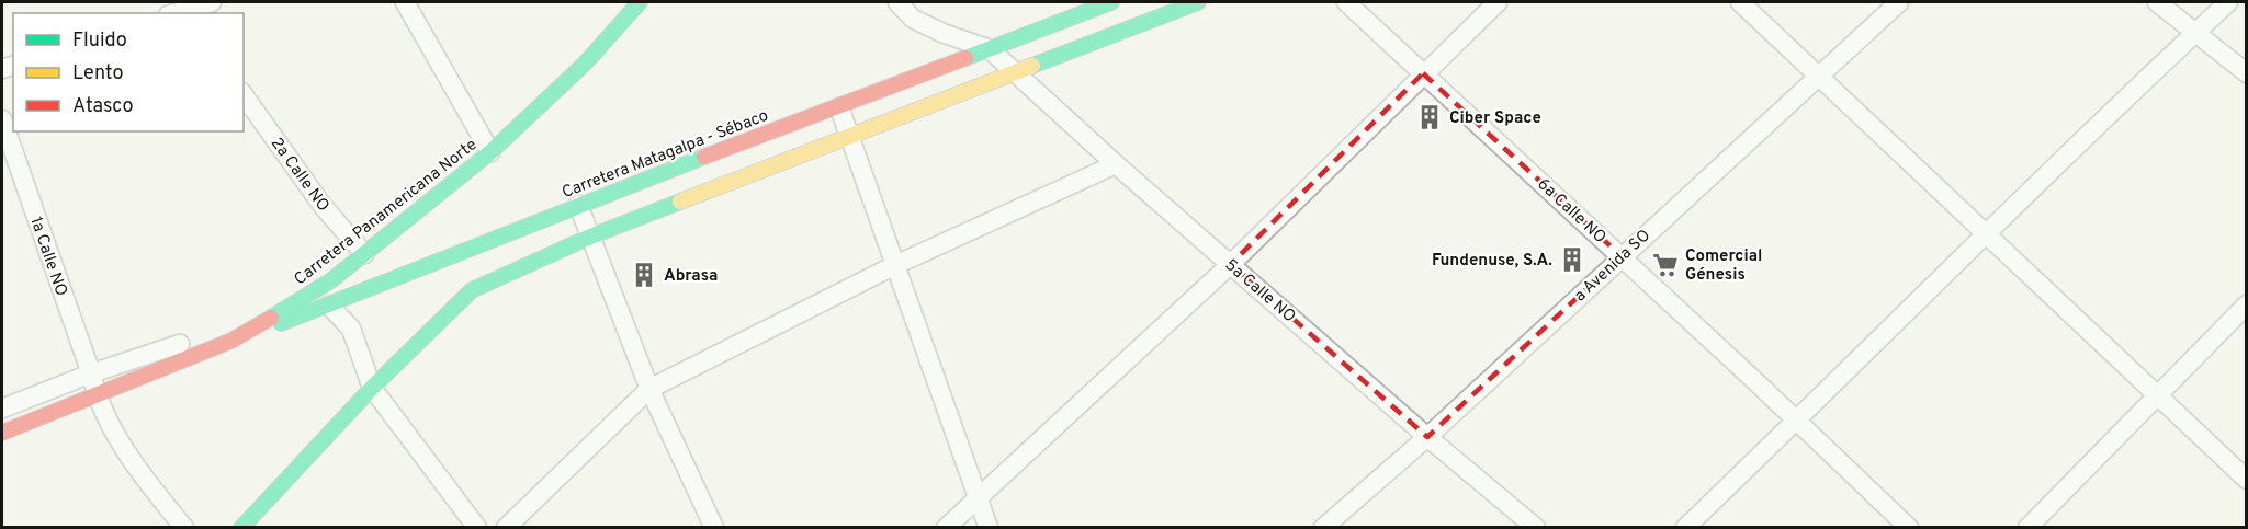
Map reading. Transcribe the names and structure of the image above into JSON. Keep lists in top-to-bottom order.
{
  "streets": {
    "main road": ["Carretera Matagalpa - Sébaco", "Carretera Panamericana Norte"],
    "street": [
      "2a Calle NO",
      "6a Calle NO",
      "1a Calle NO",
      "a Avenida SO",
      "5a Calle NO"
    ]
  },
  "crossings": [
    ["Carretera Matagalpa - Sébaco", "Carretera Panamericana Norte"],
    ["Carretera Matagalpa - Sébaco", "5a Calle NO"],
    ["2a Calle NO", "Carretera Panamericana Norte"],
    ["6a Calle NO", "a Avenida SO"],
    ["Carretera Panamericana Norte", "1a Calle NO"],
    ["a Avenida SO", "5a Calle NO"]
  ],
  "places": {
    "building": ["Ciber Space", "Fundenuse, S.A.", "Abrasa"],
    "supermarket": ["Comercial Génesis"]
  },
  "legend": ["Fluido", "Lento", "Atasco"]
}
